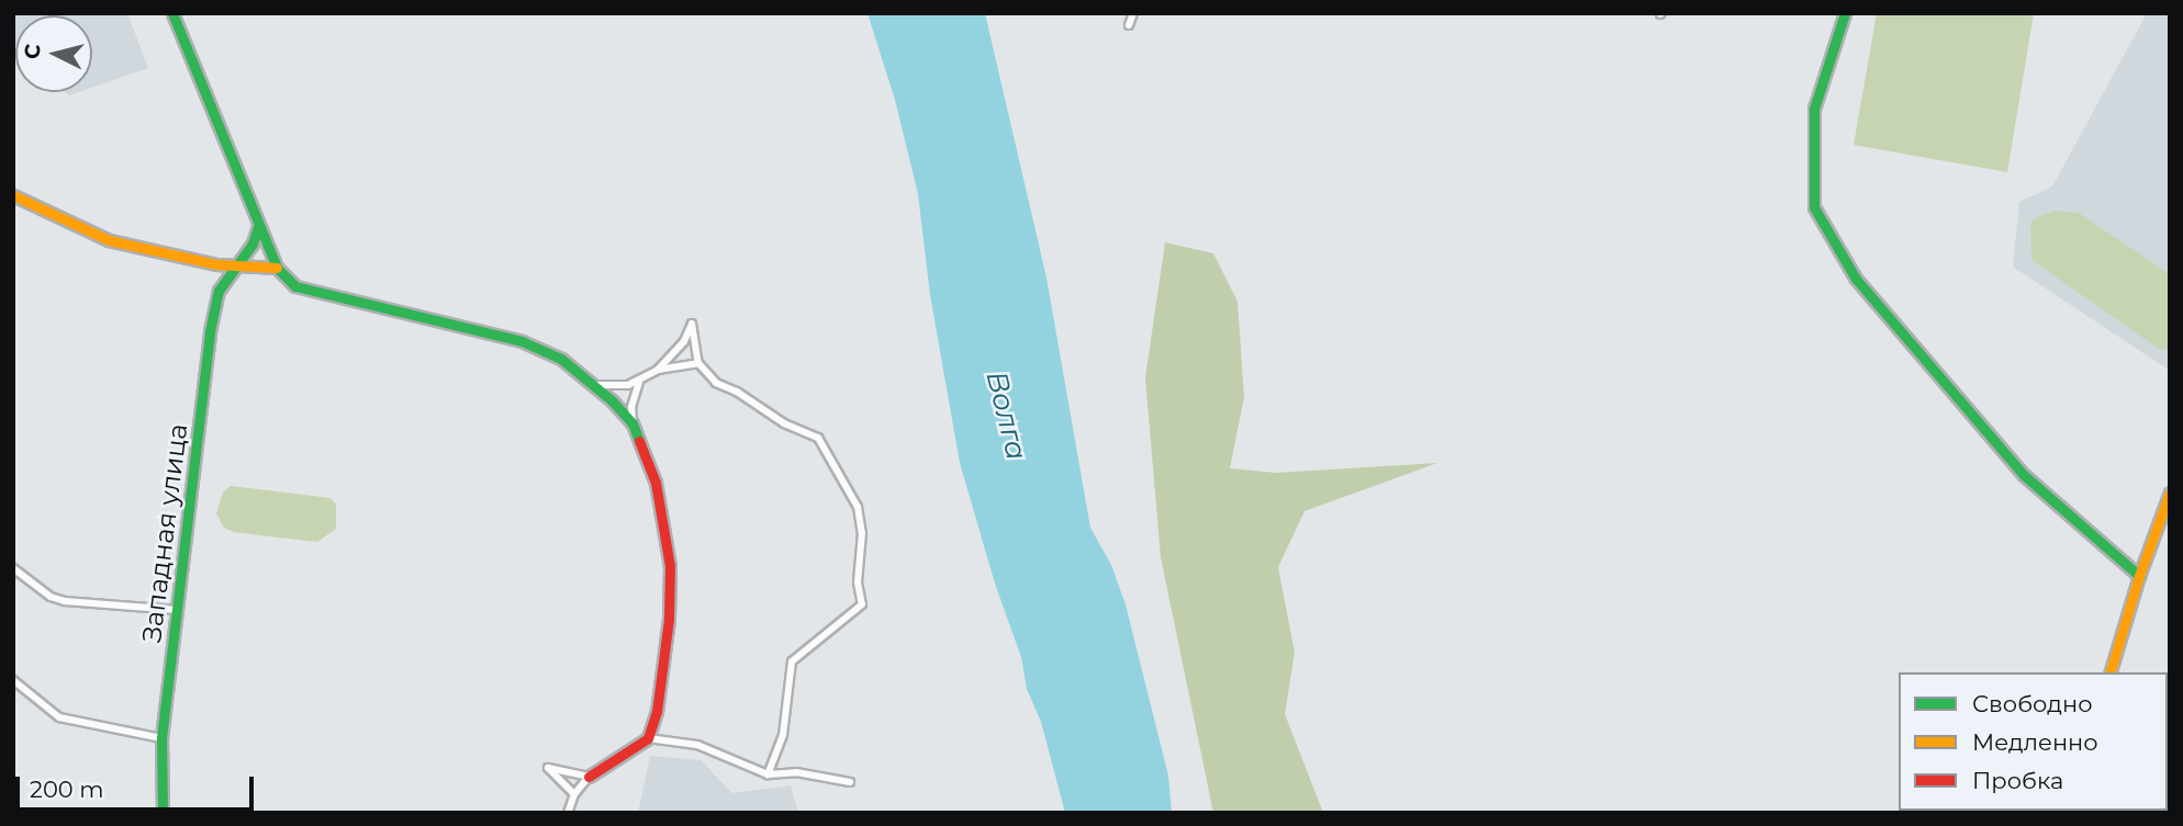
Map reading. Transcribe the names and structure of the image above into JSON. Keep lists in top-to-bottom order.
{
  "streets": {
    "street": ["Западная улица"]
  },
  "water": ["Волга"],
  "legend": ["Свободно", "Медленно", "Пробка"],
  "scale_bar": "200 m",
  "north": "left"
}
